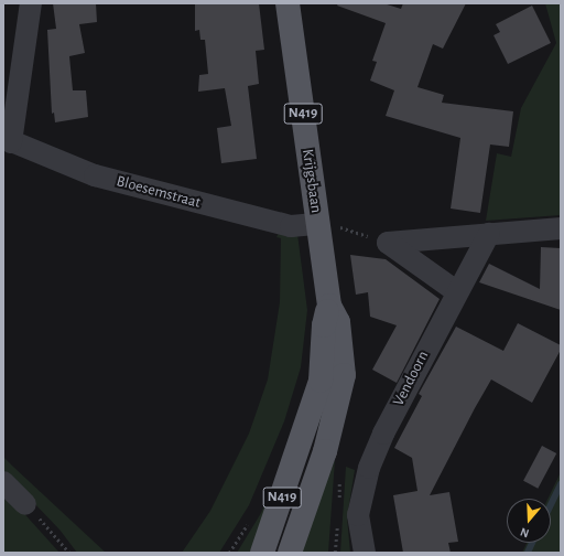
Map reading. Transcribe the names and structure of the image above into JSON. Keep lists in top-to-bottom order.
{
  "streets": {
    "main road": ["N419", "Krijgsbaan"],
    "street": ["Bloesemstraat", "Vendoorn"]
  },
  "crossings": [
    ["Krijgsbaan", "Bloesemstraat"]
  ],
  "north": "bottom"
}
